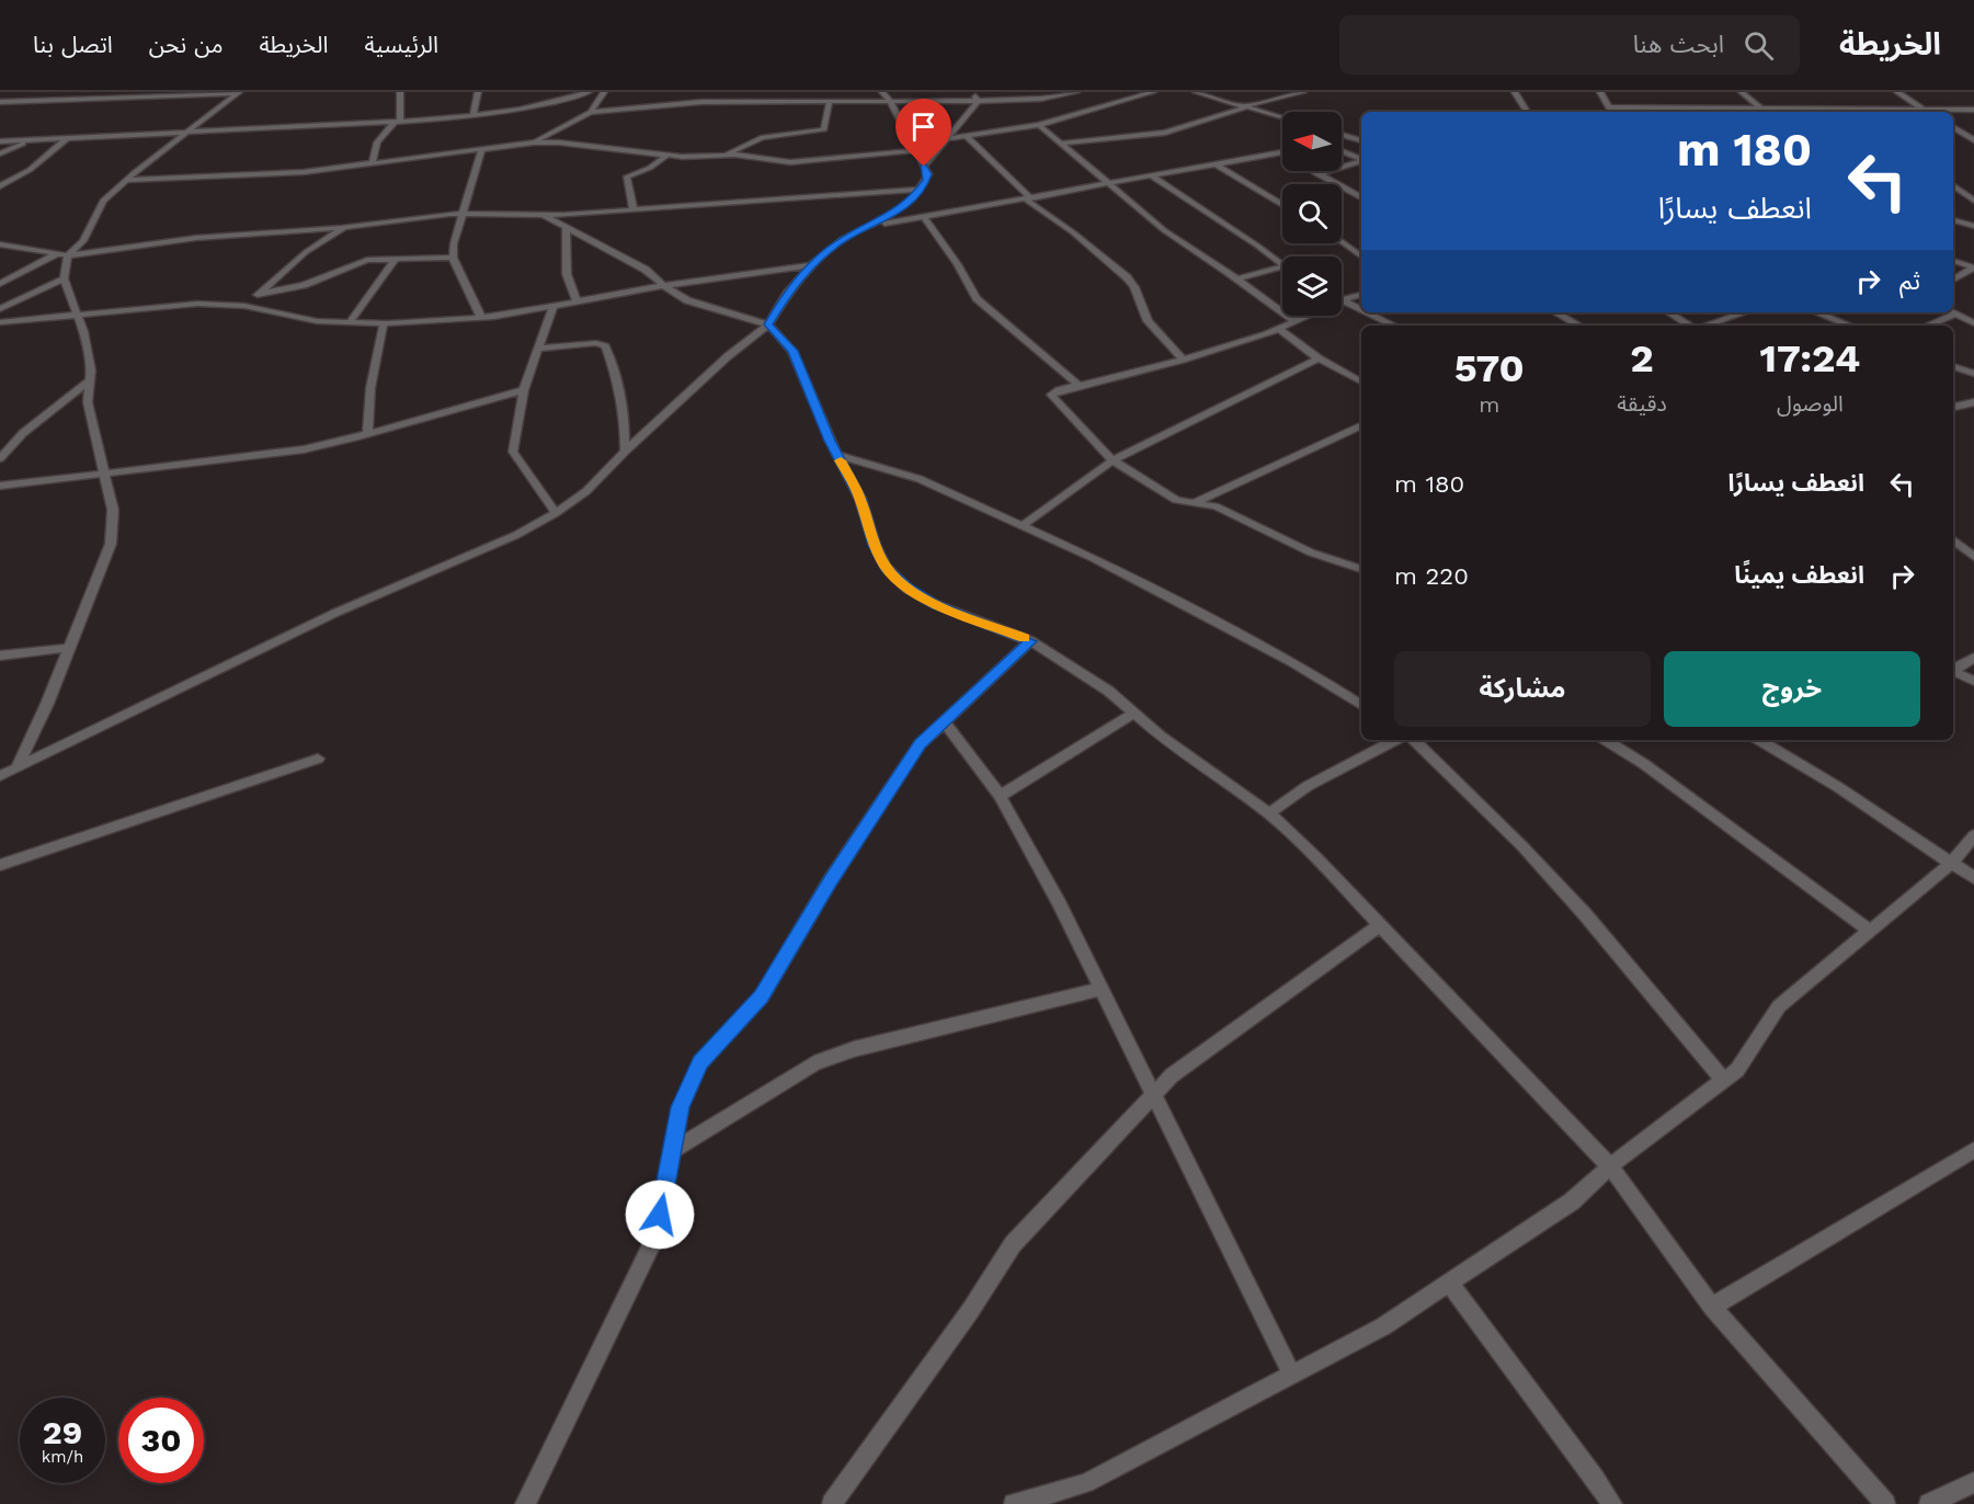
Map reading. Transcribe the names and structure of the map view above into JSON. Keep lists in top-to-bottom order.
{
  "north": "left",
  "page": {
    "header": "الخريطة",
    "search": "ابحث هنا",
    "nav": [
      "الرئيسية",
      "الخريطة",
      "من نحن",
      "اتصل بنا"
    ],
    "turn": ["180 m", "انعطف يسارًا"],
    "then": "ثم",
    "eta": [
      "17:24",
      "الوصول",
      "2",
      "دقيقة",
      "570",
      "m"
    ],
    "list": [
      {
        "name": "انعطف يسارًا",
        "value": "180 m"
      },
      {
        "name": "انعطف يمينًا",
        "value": "220 m"
      }
    ],
    "buttons": ["خروج", "مشاركة"],
    "speed": "29 km/h",
    "limit": "30"
  }
}
